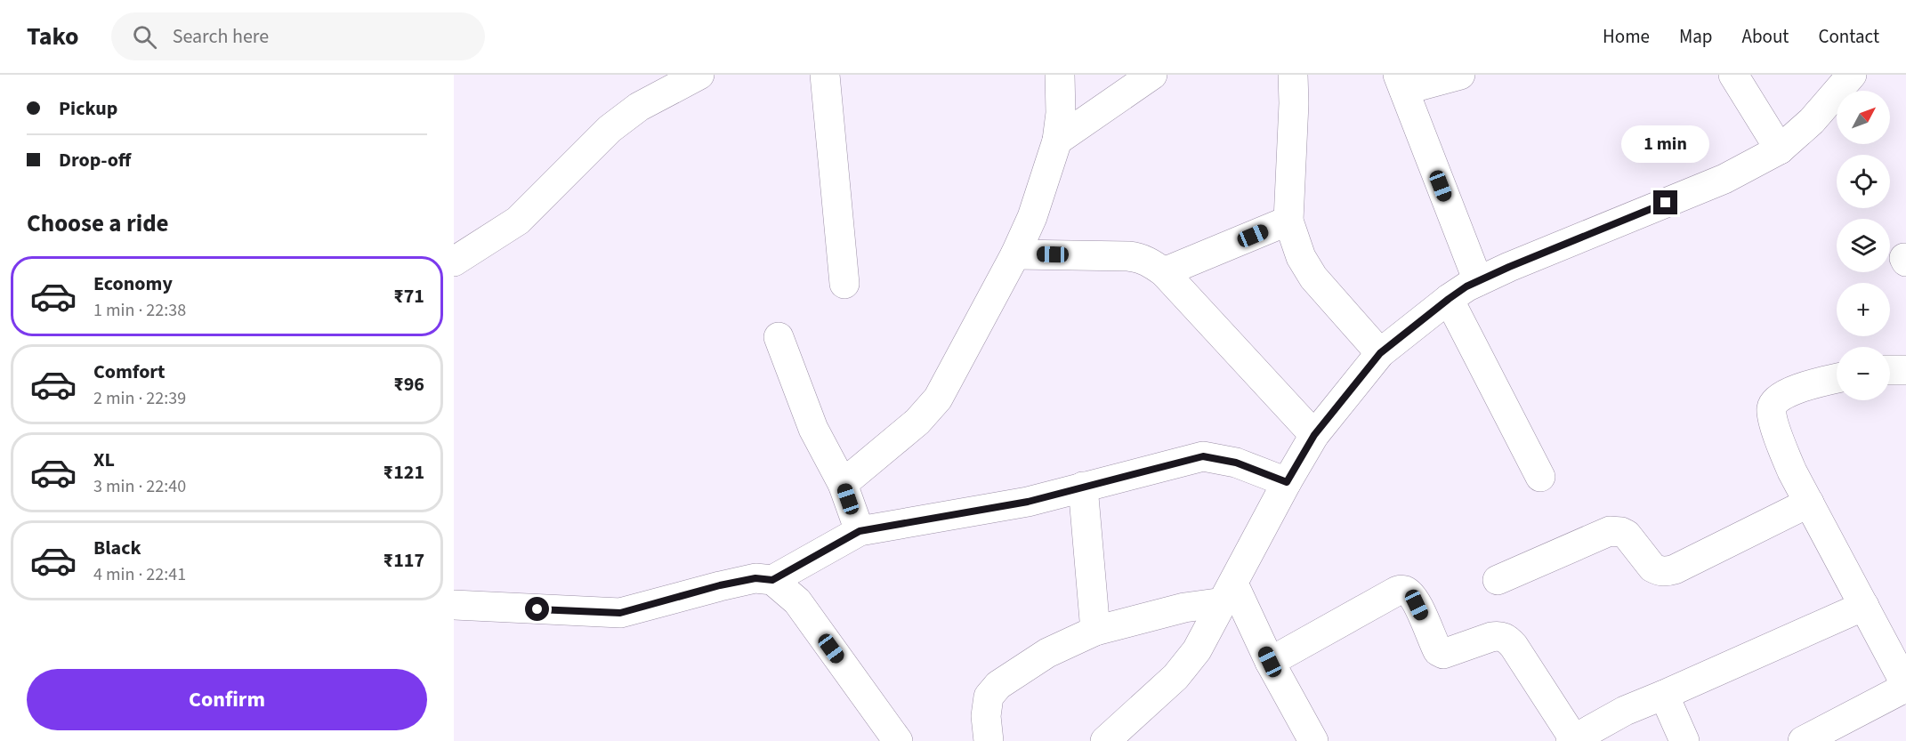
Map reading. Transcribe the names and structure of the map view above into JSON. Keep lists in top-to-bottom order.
{
  "north": "top right",
  "page": {
    "header": "Tako",
    "search": "Search here",
    "nav": [
      "Home",
      "Map",
      "About",
      "Contact"
    ],
    "banner": ["Pickup", "Drop-off"],
    "map_buttons": ["+", "−"],
    "bubble": "1 min",
    "heading": "Choose a ride",
    "list": [
      {
        "name": "Economy",
        "note": "1 min · 22:38",
        "value": "₹71"
      },
      {
        "name": "Comfort",
        "note": "2 min · 22:39",
        "value": "₹96"
      },
      {
        "name": "XL",
        "note": "3 min · 22:40",
        "value": "₹121"
      },
      {
        "name": "Black",
        "note": "4 min · 22:41",
        "value": "₹117"
      }
    ],
    "buttons": "Confirm"
  }
}
